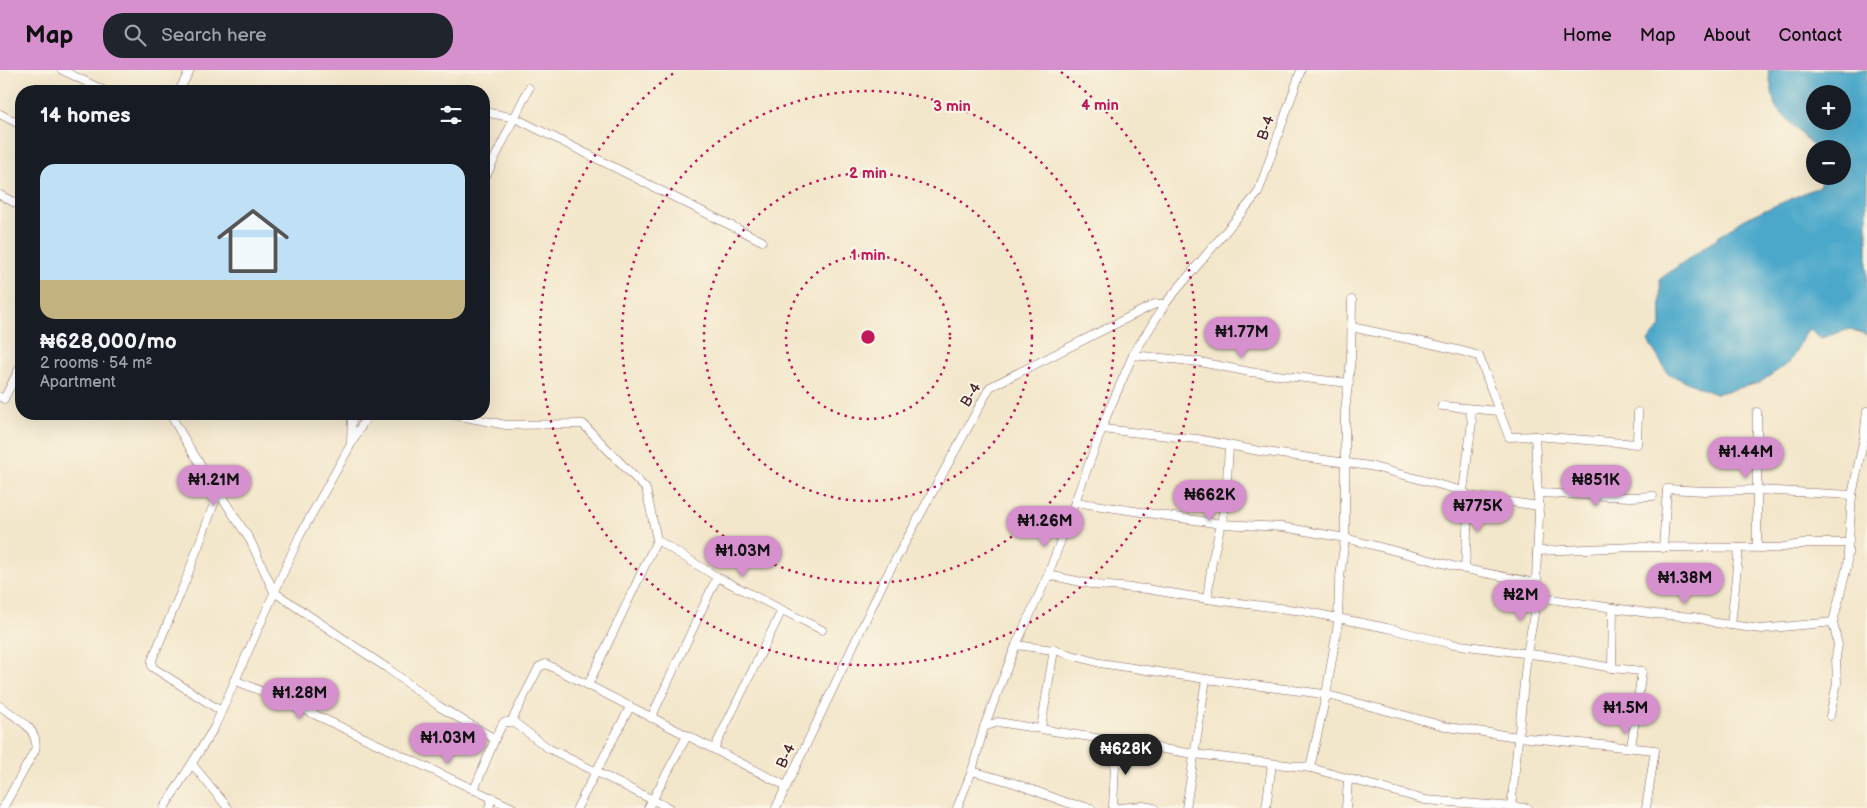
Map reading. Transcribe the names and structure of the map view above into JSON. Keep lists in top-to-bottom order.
{
  "streets": {
    "street": ["B-4"]
  },
  "page": {
    "header": "Map",
    "search": "Search here",
    "nav": [
      "Home",
      "Map",
      "About",
      "Contact"
    ],
    "map_buttons": ["+", "−"],
    "heading": "14 homes",
    "list": [
      {
        "name": "₦628,000/mo",
        "note": "2 rooms · 54 m² · Apartment"
      }
    ],
    "price": [
      "₦1.77M",
      "₦1.44M",
      "₦1.21M",
      "₦851K",
      "₦662K",
      "₦775K",
      "₦1.26M",
      "₦1.03M",
      "₦1.38M",
      "₦2M",
      "₦1.28M",
      "₦1.5M",
      "₦1.03M",
      "₦628K"
    ]
  },
  "rings": [
    "4 min",
    "3 min",
    "2 min",
    "1 min"
  ]
}
